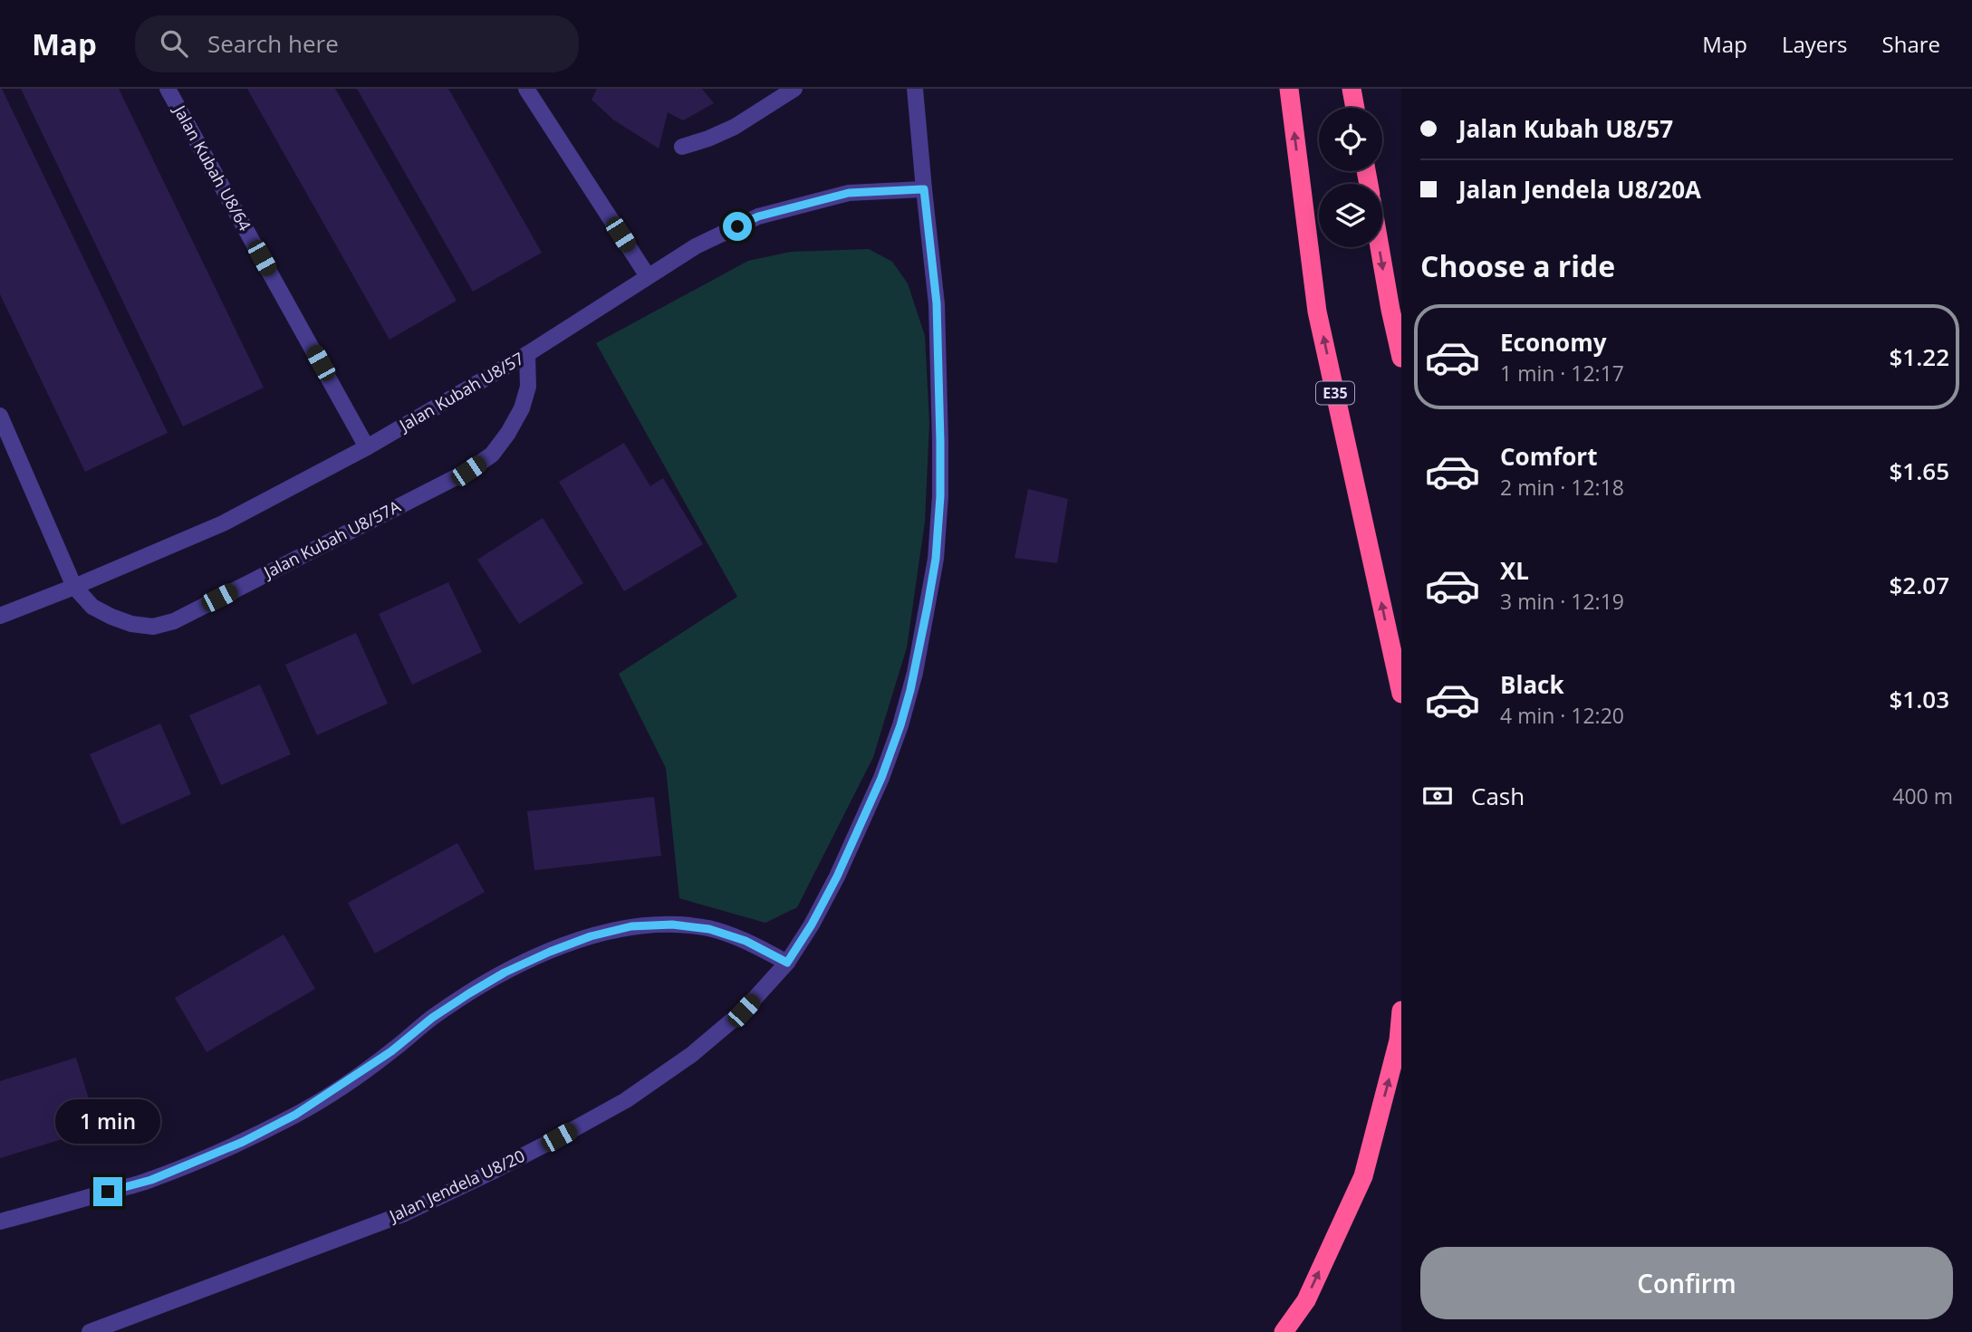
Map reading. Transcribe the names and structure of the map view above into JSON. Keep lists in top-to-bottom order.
{
  "streets": {
    "highway": ["E35"],
    "street": [
      "Jalan Kubah U8/64",
      "Jalan Kubah U8/57",
      "Jalan Kubah U8/57A",
      "Jalan Jendela U8/20"
    ]
  },
  "crossings": [
    ["Jalan Kubah U8/64", "Jalan Kubah U8/57"],
    ["Jalan Kubah U8/57", "Jalan Kubah U8/57A"],
    ["Jalan Kubah U8/57", "Jalan Jendela U8/20"]
  ],
  "page": {
    "header": "Map",
    "search": "Search here",
    "nav": ["Map", "Layers", "Share"],
    "banner": ["Jalan Kubah U8/57", "Jalan Jendela U8/20A"],
    "heading": "Choose a ride",
    "list": [
      {
        "name": "Economy",
        "note": "1 min · 12:17",
        "value": "$1.22"
      },
      {
        "name": "Comfort",
        "note": "2 min · 12:18",
        "value": "$1.65"
      },
      {
        "name": "XL",
        "note": "3 min · 12:19",
        "value": "$2.07"
      },
      {
        "name": "Black",
        "note": "4 min · 12:20",
        "value": "$1.03"
      }
    ],
    "pay": ["Cash", "400 m"],
    "bubble": "1 min",
    "buttons": "Confirm"
  }
}
